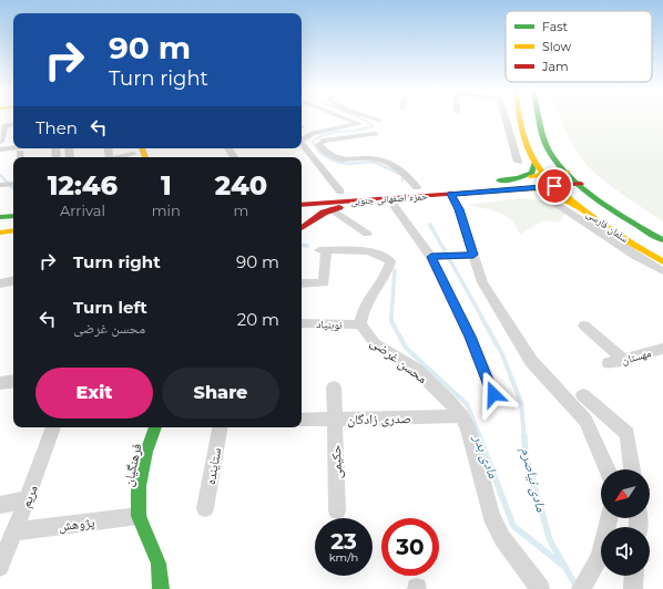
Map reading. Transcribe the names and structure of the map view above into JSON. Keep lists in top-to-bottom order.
{
  "streets": {
    "main road": ["حمزه اصفهانی جنوبی", "سلمان فارسی", "فرهنگیان"],
    "street": [
      "نوبنیاد",
      "مهستان",
      "محسن غرضی",
      "صدری زادگان",
      "حکیمی",
      "ستاینده",
      "مریم",
      "پژوهش"
    ]
  },
  "crossings": [
    ["حمزه اصفهانی جنوبی", "سلمان فارسی"],
    ["نوبنیاد", "محسن غرضی"],
    ["محسن غرضی", "صدری زادگان"],
    ["صدری زادگان", "حکیمی"],
    ["فرهنگیان", "پژوهش"],
    ["مریم", "پژوهش"]
  ],
  "water": ["مادی بدر", "مادی نیاصرم"],
  "legend": ["Fast", "Slow", "Jam"],
  "north": "bottom left",
  "page": {
    "turn": ["90 m", "Turn right"],
    "then": "Then",
    "eta": [
      "12:46",
      "Arrival",
      "1",
      "min",
      "240",
      "m"
    ],
    "list": [
      {
        "name": "Turn right",
        "value": "90 m"
      },
      {
        "name": "Turn left",
        "note": "محسن غرضی",
        "value": "20 m"
      }
    ],
    "buttons": ["Exit", "Share"],
    "speed": "23 km/h",
    "limit": "30"
  }
}
